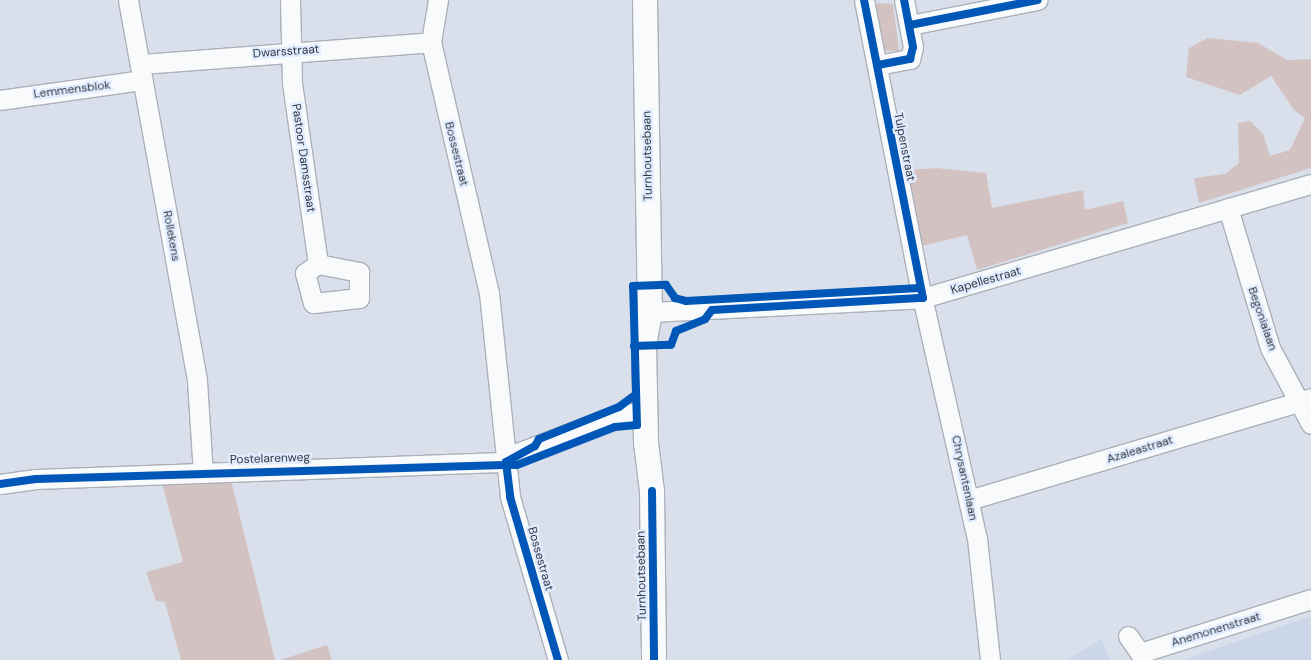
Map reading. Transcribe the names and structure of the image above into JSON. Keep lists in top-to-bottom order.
{
  "streets": {
    "main road": ["Turnhoutsebaan"],
    "street": [
      "Dwarsstraat",
      "Lemmensblok",
      "Tulpenstraat",
      "Bossestraat",
      "Pastoor Damsstraat",
      "Rollekens",
      "Kapellestraat",
      "Begonialaan",
      "Azaleastraat",
      "Postelarenweg",
      "Chrysantenlaan",
      "Anemonenstraat"
    ]
  },
  "crossings": [
    ["Dwarsstraat", "Lemmensblok"],
    ["Dwarsstraat", "Bossestraat"],
    ["Dwarsstraat", "Pastoor Damsstraat"],
    ["Dwarsstraat", "Rollekens"],
    ["Lemmensblok", "Rollekens"],
    ["Tulpenstraat", "Kapellestraat"],
    ["Tulpenstraat", "Chrysantenlaan"],
    ["Bossestraat", "Postelarenweg"],
    ["Turnhoutsebaan", "Kapellestraat"],
    ["Turnhoutsebaan", "Postelarenweg"],
    ["Rollekens", "Postelarenweg"],
    ["Kapellestraat", "Begonialaan"],
    ["Kapellestraat", "Chrysantenlaan"],
    ["Begonialaan", "Azaleastraat"],
    ["Azaleastraat", "Chrysantenlaan"]
  ]
}
